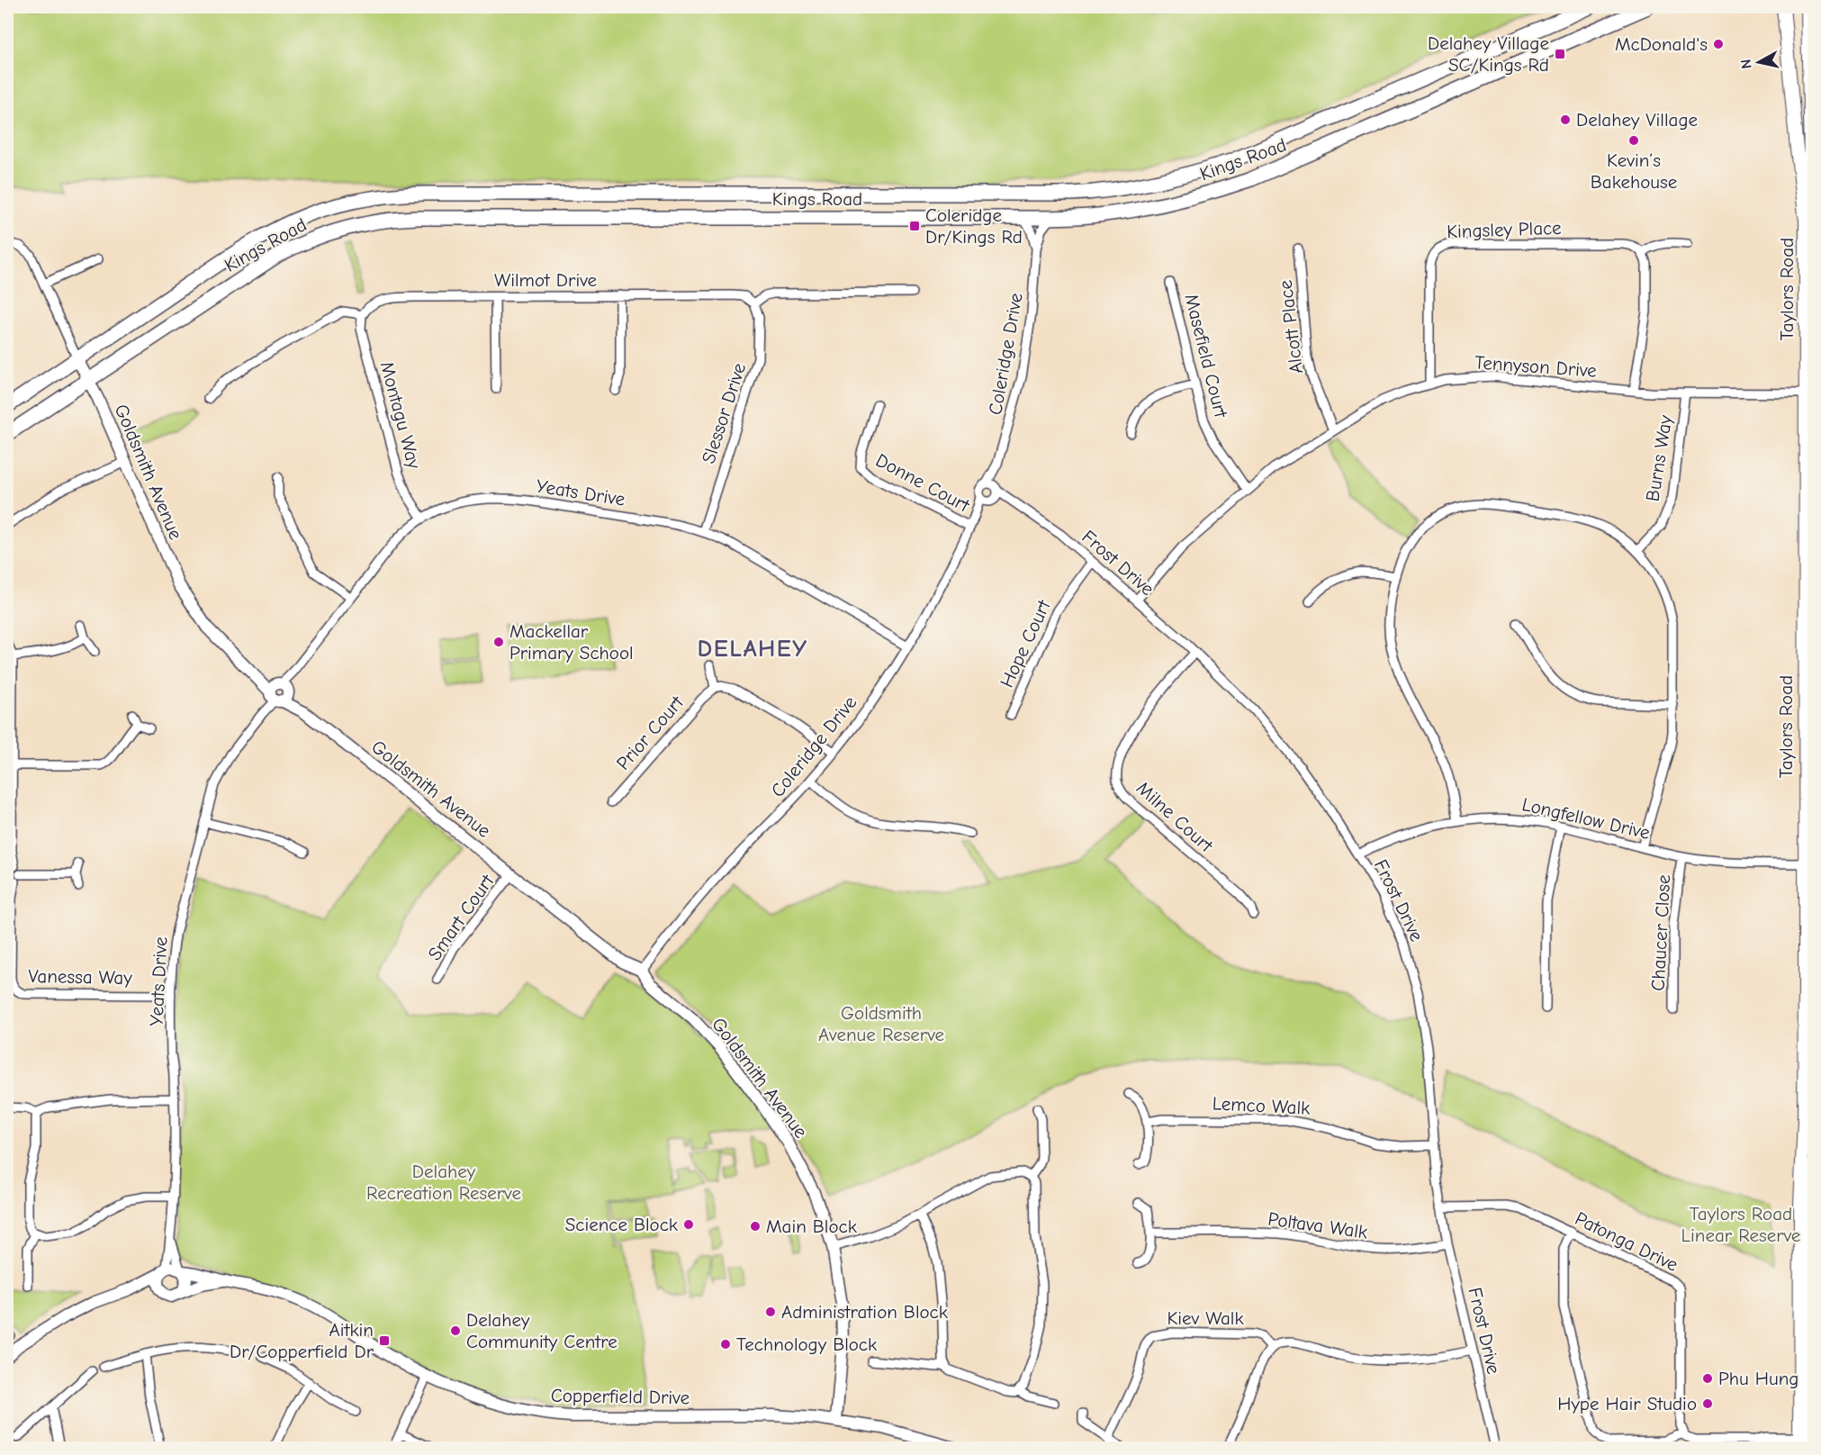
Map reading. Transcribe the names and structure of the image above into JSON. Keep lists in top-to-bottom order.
{
  "streets": {
    "main road": ["Kings Road", "Taylors Road"],
    "street": [
      "Kingsley Place",
      "Wilmot Drive",
      "Alcott Place",
      "Coleridge Drive",
      "Masefield Court",
      "Tennyson Drive",
      "Slessor Drive",
      "Montagu Way",
      "Burns Way",
      "Goldsmith Avenue",
      "Donne Court",
      "Yeats Drive",
      "Frost Drive",
      "Hope Court",
      "Prior Court",
      "Milne Court",
      "Longfellow Drive",
      "Smart Court",
      "Chaucer Close",
      "Vanessa Way",
      "Lemco Walk",
      "Poltava Walk",
      "Patonga Drive",
      "Kiev Walk",
      "Copperfield Drive"
    ]
  },
  "crossings": [
    ["Kings Road", "Coleridge Drive"],
    ["Kings Road", "Goldsmith Avenue"],
    ["Kingsley Place", "Tennyson Drive"],
    ["Wilmot Drive", "Slessor Drive"],
    ["Wilmot Drive", "Montagu Way"],
    ["Taylors Road", "Tennyson Drive"],
    ["Taylors Road", "Longfellow Drive"],
    ["Alcott Place", "Tennyson Drive"],
    ["Coleridge Drive", "Goldsmith Avenue"],
    ["Coleridge Drive", "Donne Court"],
    ["Coleridge Drive", "Yeats Drive"],
    ["Coleridge Drive", "Frost Drive"],
    ["Masefield Court", "Tennyson Drive"],
    ["Tennyson Drive", "Burns Way"],
    ["Tennyson Drive", "Frost Drive"],
    ["Slessor Drive", "Yeats Drive"],
    ["Montagu Way", "Yeats Drive"],
    ["Goldsmith Avenue", "Yeats Drive"],
    ["Goldsmith Avenue", "Smart Court"],
    ["Goldsmith Avenue", "Copperfield Drive"],
    ["Yeats Drive", "Vanessa Way"],
    ["Yeats Drive", "Copperfield Drive"],
    ["Frost Drive", "Hope Court"],
    ["Frost Drive", "Milne Court"],
    ["Frost Drive", "Longfellow Drive"],
    ["Frost Drive", "Lemco Walk"],
    ["Frost Drive", "Poltava Walk"],
    ["Frost Drive", "Patonga Drive"],
    ["Longfellow Drive", "Chaucer Close"]
  ],
  "districts": ["DELAHEY"],
  "parks": ["Goldsmith Avenue Reserve", "Delahey Recreation Reserve", "Taylors Road Linear Reserve"],
  "places": {
    "other": [
      "McDonald's",
      "Delahey Village",
      "Kevin’s Bakehouse",
      "Mackellar Primary School",
      "Science Block",
      "Main Block",
      "Administration Block",
      "Delahey Community Centre",
      "Technology Block",
      "Phu Hung",
      "Hype Hair Studio"
    ],
    "transit": ["Delahey Village SC/Kings Rd", "Coleridge Dr/Kings Rd", "Aitkin Dr/Copperfield Dr"]
  },
  "north": "left"
}
